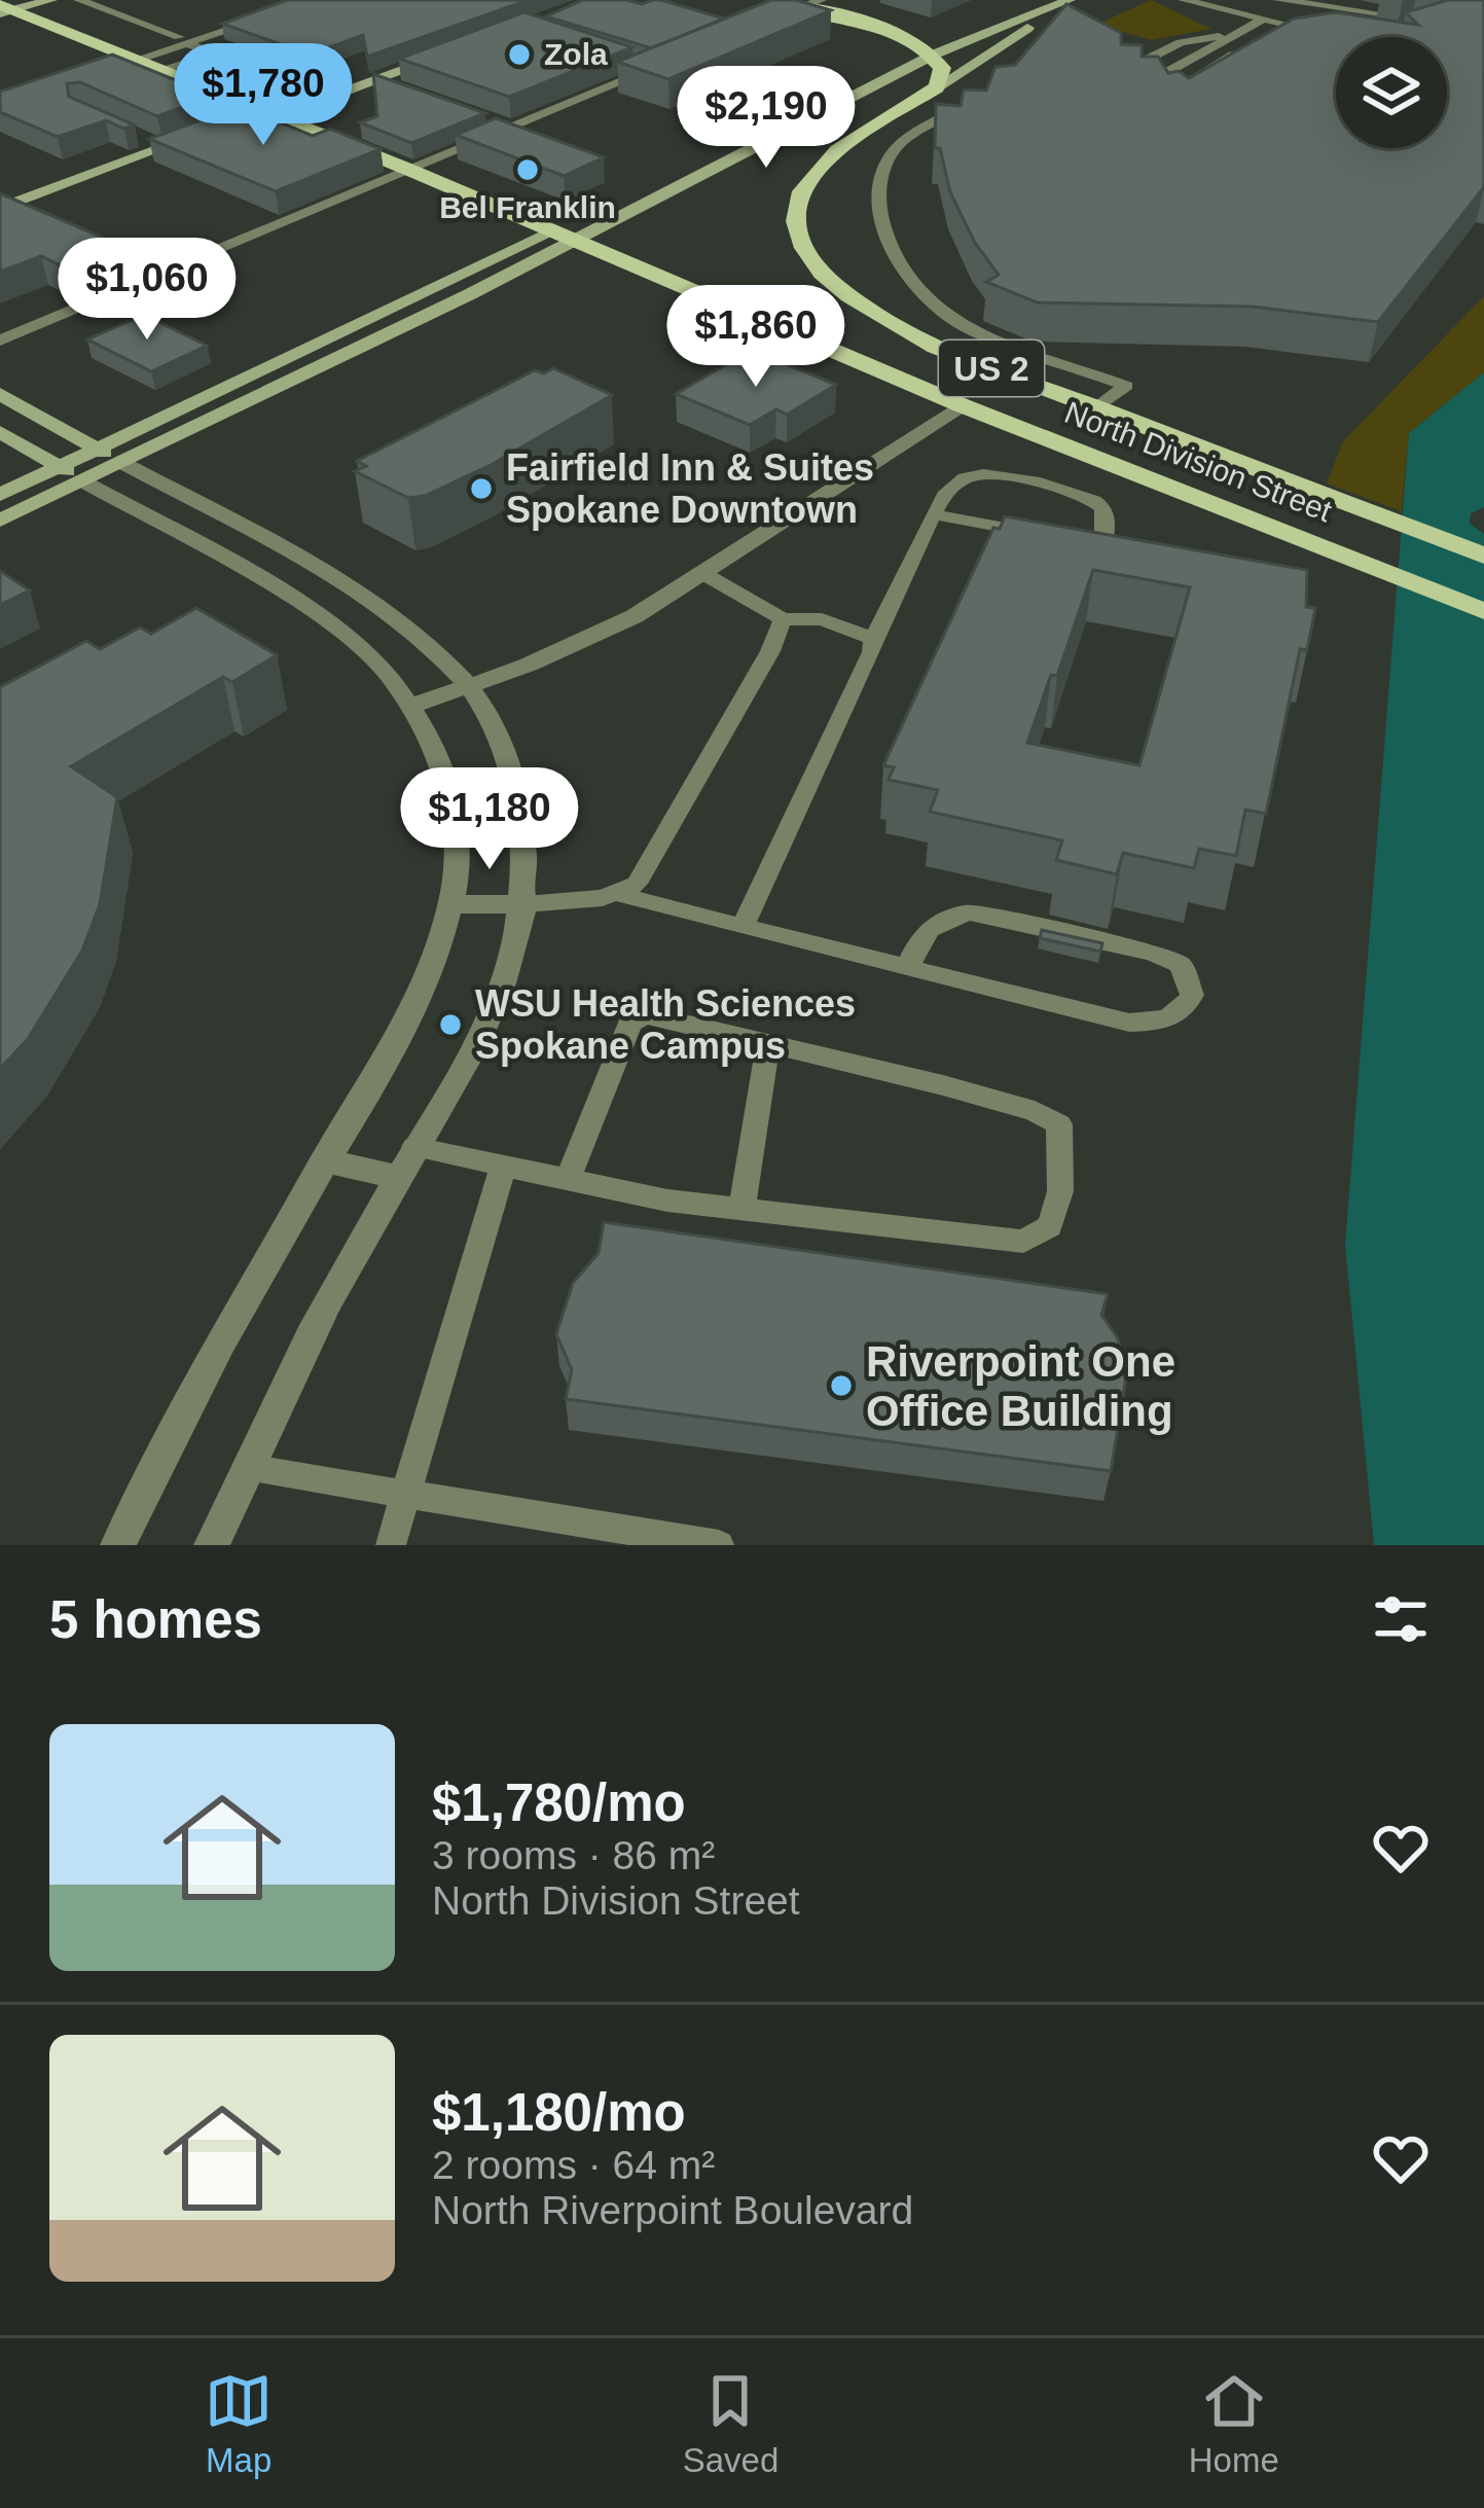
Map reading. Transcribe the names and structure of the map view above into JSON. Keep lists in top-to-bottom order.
{
  "streets": {
    "main road": ["US 2", "North Division Street"]
  },
  "crossings": [
    ["US 2", "North Division Street"]
  ],
  "places": [
    "Zola",
    "Bel Franklin",
    "Fairfield Inn & Suites Spokane Downtown",
    "WSU Health Sciences Spokane Campus",
    "Riverpoint One Office Building"
  ],
  "page": {
    "price": [
      "$1,780",
      "$2,190",
      "$1,060",
      "$1,860",
      "$1,180"
    ],
    "heading": "5 homes",
    "list": [
      {
        "name": "$1,780/mo",
        "note": "3 rooms · 86 m² · North Division Street"
      },
      {
        "name": "$1,180/mo",
        "note": "2 rooms · 64 m² · North Riverpoint Boulevard"
      }
    ],
    "tabs": ["Map", "Saved", "Home"]
  }
}
